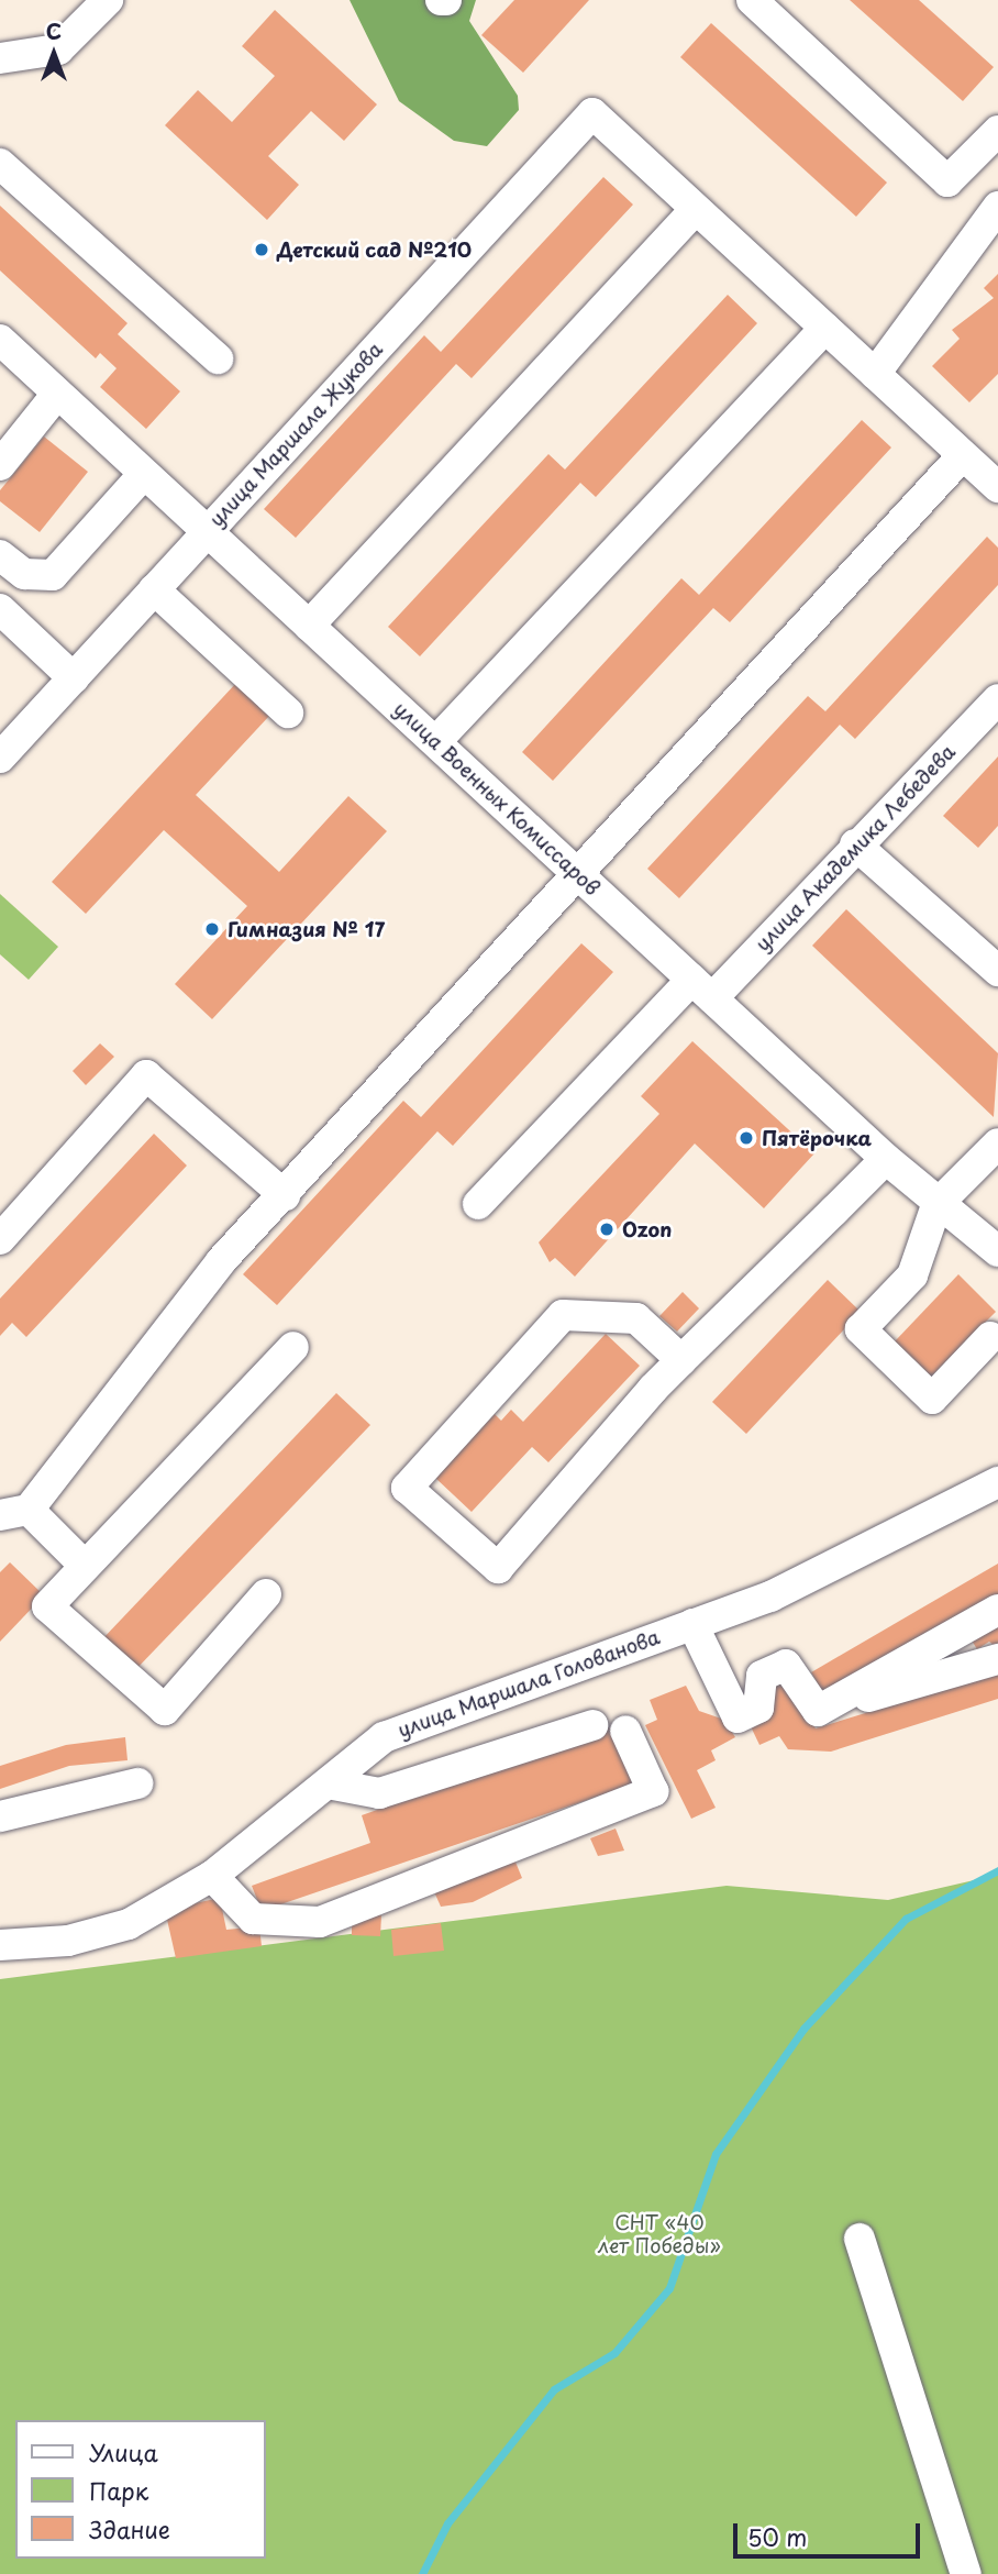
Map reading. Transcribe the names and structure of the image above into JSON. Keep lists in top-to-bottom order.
{
  "streets": {
    "street": [
      "улица Маршала Жукова",
      "улица Военных Комиссаров",
      "улица Академика Лебедева",
      "улица Маршала Голованова"
    ]
  },
  "crossings": [
    ["улица Маршала Жукова", "улица Военных Комиссаров"],
    ["улица Военных Комиссаров", "улица Академика Лебедева"]
  ],
  "parks": ["СНТ «40 лет Победы»"],
  "places": [
    "Детский сад №210",
    "Гимназия № 17",
    "Пятёрочка",
    "Ozon"
  ],
  "legend": ["Улица", "Парк", "Здание"],
  "scale_bar": "50 m",
  "north": "top"
}
